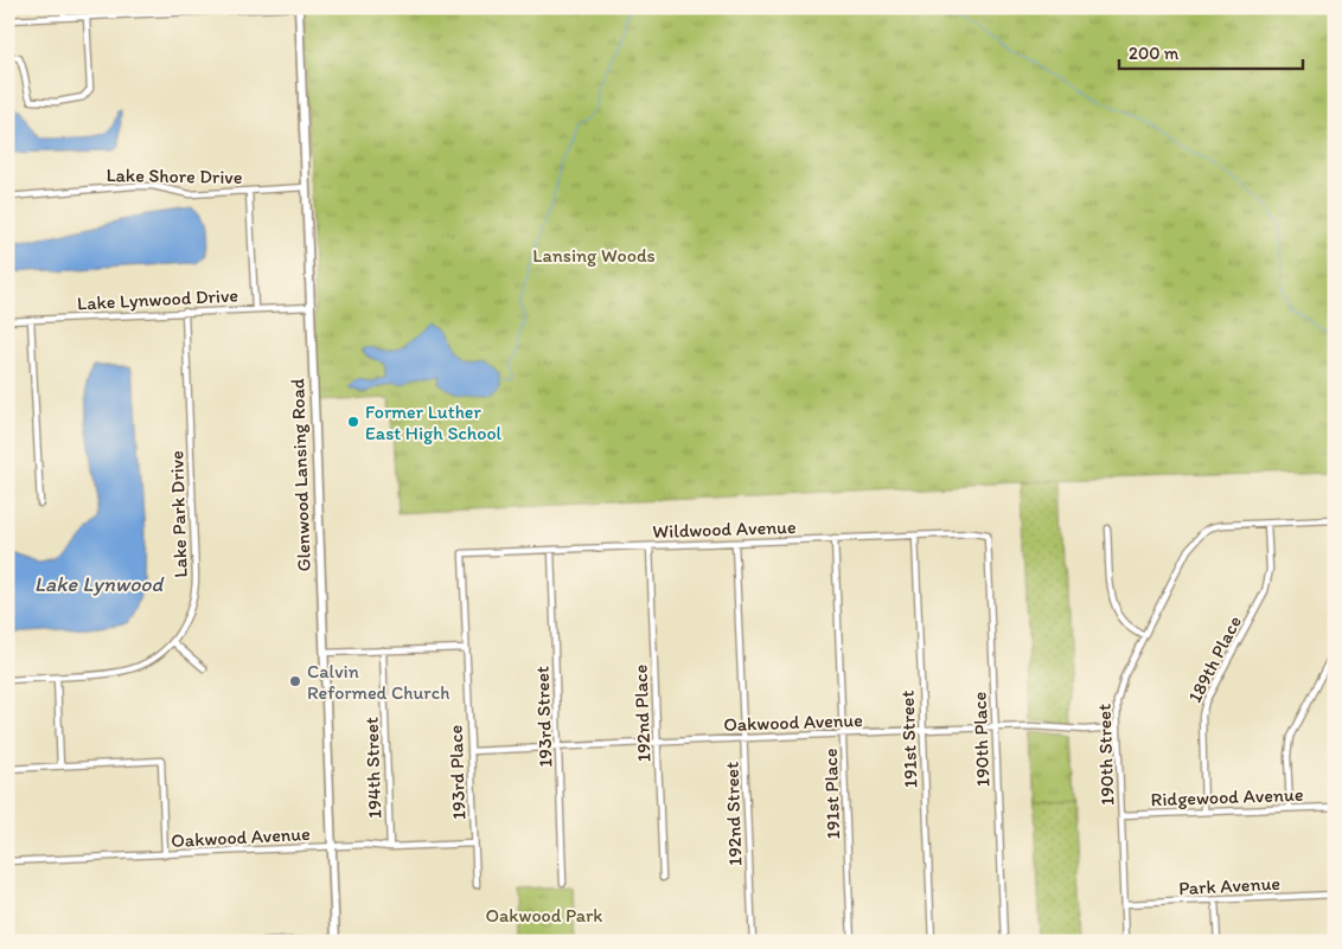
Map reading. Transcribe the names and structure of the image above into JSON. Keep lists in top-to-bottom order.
{
  "streets": {
    "main road": ["Glenwood Lansing Road"],
    "street": [
      "Lake Shore Drive",
      "Lake Lynwood Drive",
      "Lake Park Drive",
      "Wildwood Avenue",
      "189th Place",
      "192nd Place",
      "193rd Street",
      "Oakwood Avenue",
      "191st Street",
      "190th Place",
      "190th Street",
      "194th Street",
      "193rd Place",
      "191st Place",
      "Ridgewood Avenue",
      "192nd Street",
      "Park Avenue"
    ]
  },
  "crossings": [
    ["Lake Shore Drive", "Glenwood Lansing Road"],
    ["Lake Lynwood Drive", "Glenwood Lansing Road"],
    ["Lake Lynwood Drive", "Lake Park Drive"],
    ["Glenwood Lansing Road", "Oakwood Avenue"],
    ["Wildwood Avenue", "192nd Place"],
    ["Wildwood Avenue", "193rd Street"],
    ["Wildwood Avenue", "191st Street"],
    ["Wildwood Avenue", "190th Place"],
    ["Wildwood Avenue", "193rd Place"],
    ["Wildwood Avenue", "191st Place"],
    ["Wildwood Avenue", "192nd Street"],
    ["189th Place", "190th Street"],
    ["189th Place", "Ridgewood Avenue"],
    ["192nd Place", "Oakwood Avenue"],
    ["193rd Street", "Oakwood Avenue"],
    ["Oakwood Avenue", "191st Street"],
    ["Oakwood Avenue", "190th Place"],
    ["Oakwood Avenue", "190th Street"],
    ["Oakwood Avenue", "194th Street"],
    ["Oakwood Avenue", "193rd Place"],
    ["Oakwood Avenue", "191st Place"],
    ["Oakwood Avenue", "192nd Street"],
    ["190th Street", "Ridgewood Avenue"],
    ["190th Street", "Park Avenue"]
  ],
  "water": ["Lake Lynwood"],
  "parks": ["Lansing Woods", "Oakwood Park"],
  "places": ["Former Luther East High School", "Calvin Reformed Church"],
  "scale_bar": "200 m"
}
